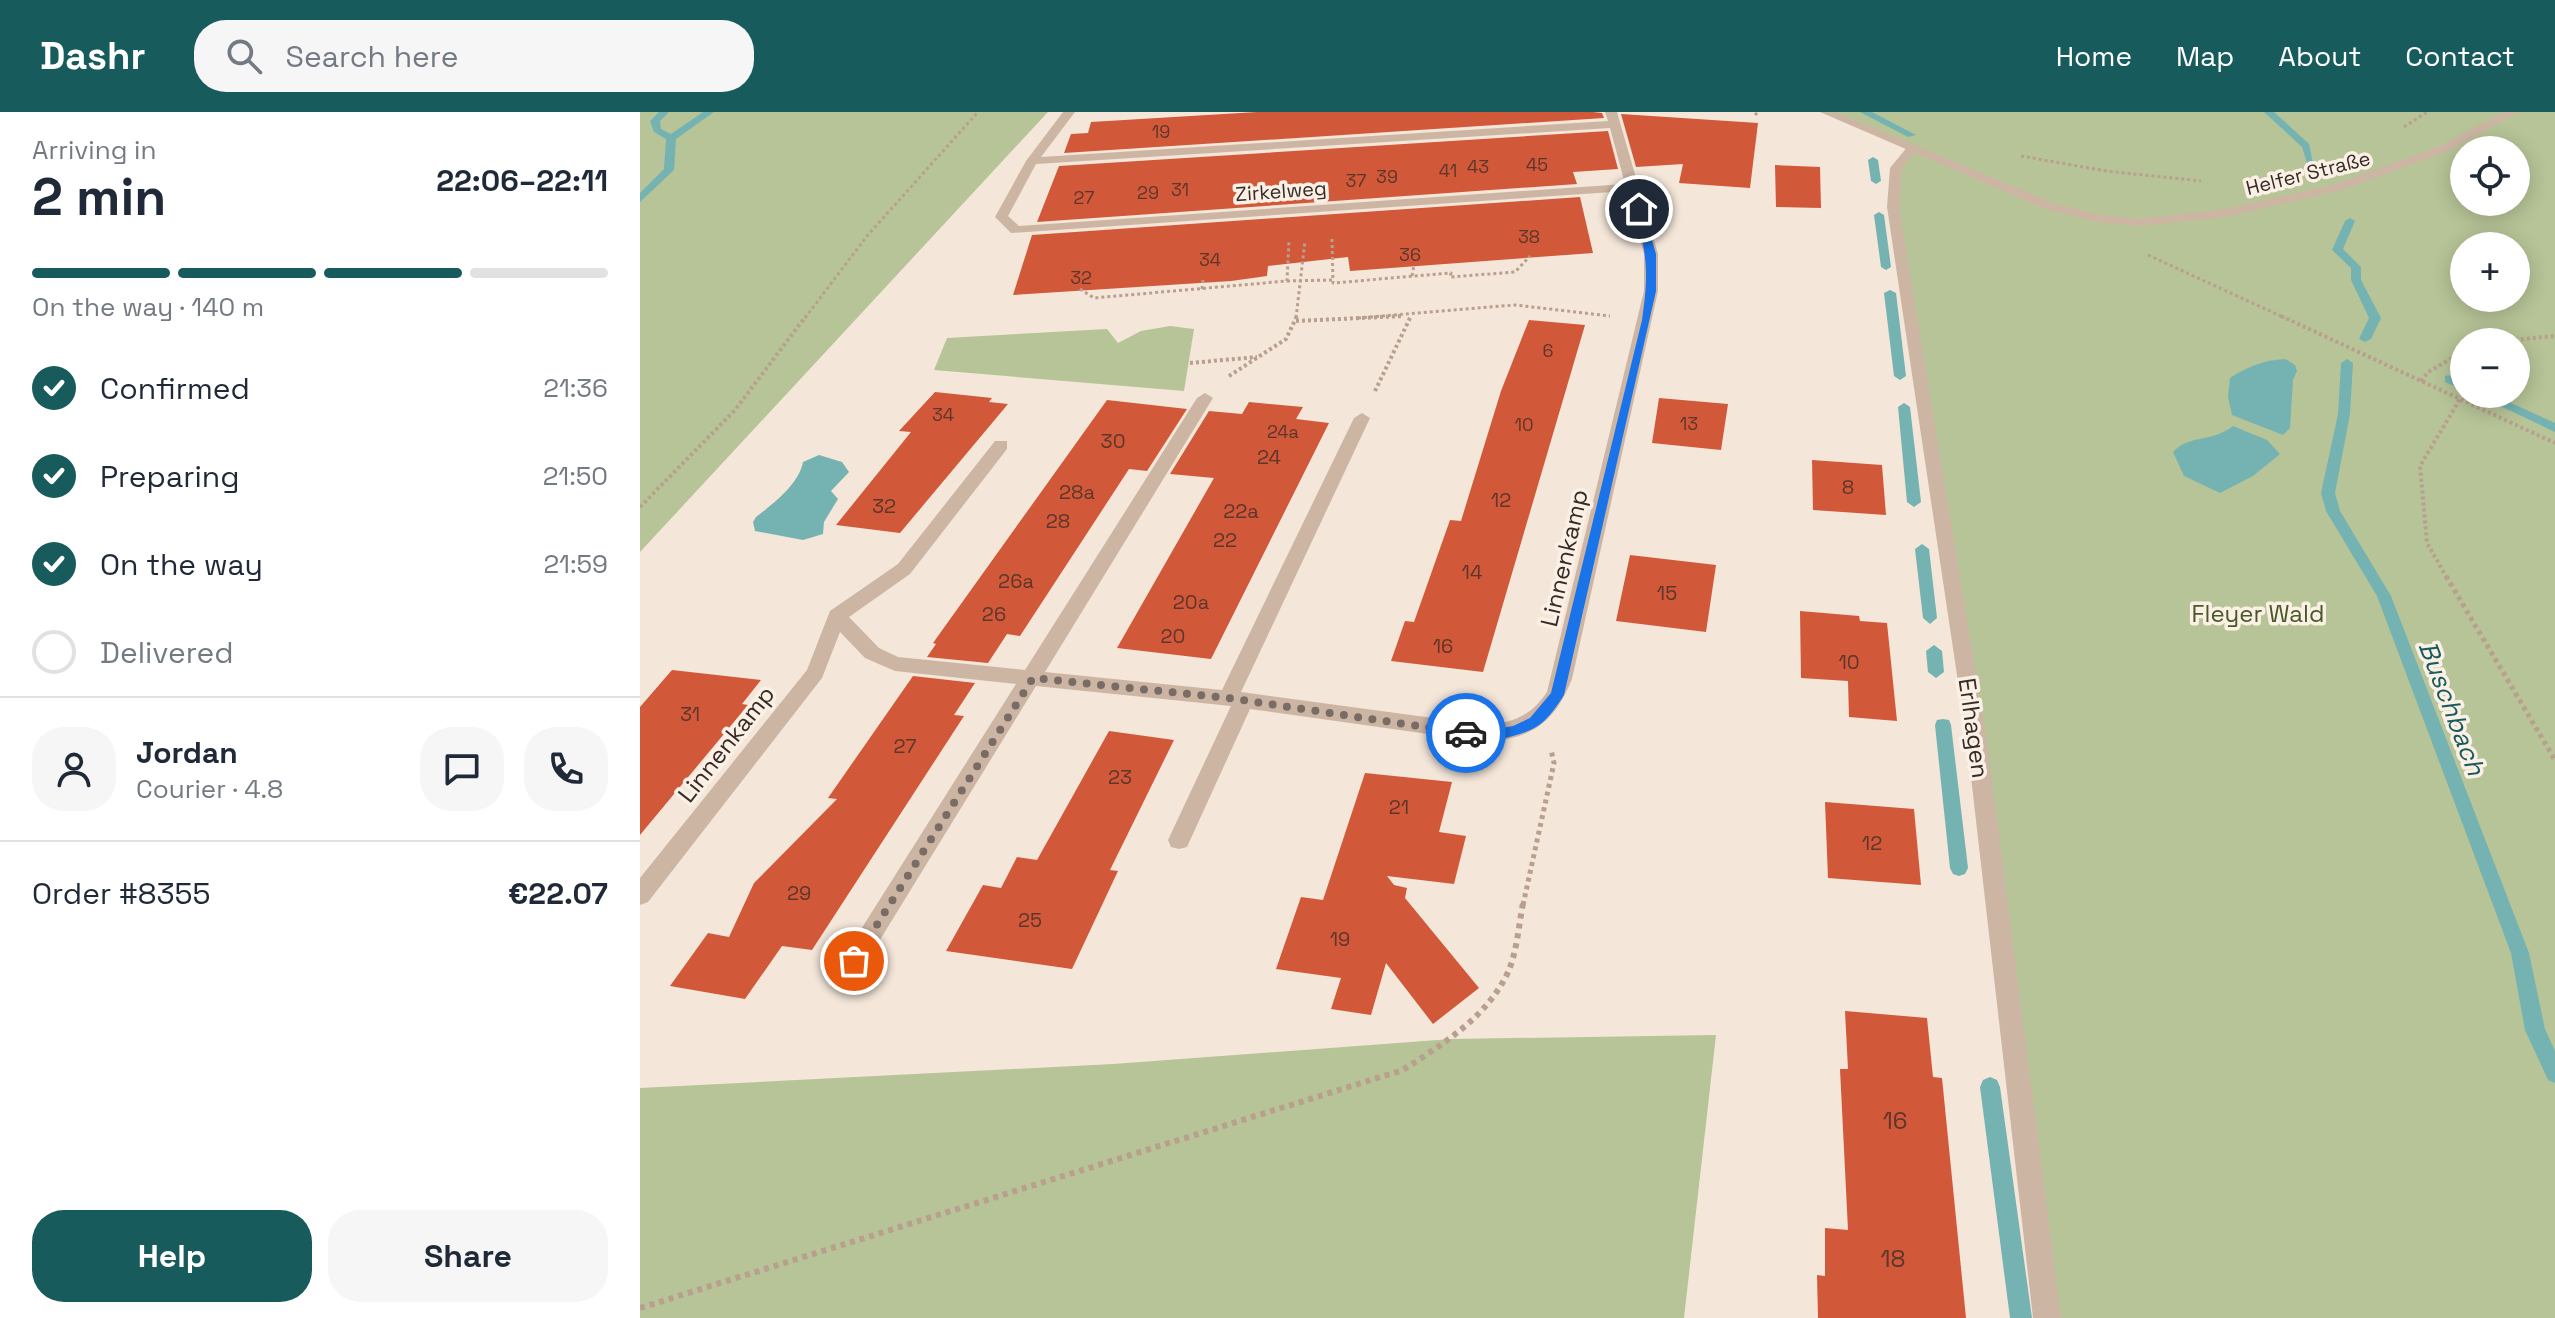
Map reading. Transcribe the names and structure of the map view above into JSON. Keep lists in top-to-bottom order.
{
  "streets": {
    "street": [
      "Helfer Straße",
      "Zirkelweg",
      "Linnenkamp",
      "Erlhagen"
    ]
  },
  "crossings": [
    ["Helfer Straße", "Erlhagen"],
    ["Zirkelweg", "Linnenkamp"]
  ],
  "water": ["Buschbach"],
  "parks": ["Fleyer Wald"],
  "house_numbers": [
    "19",
    "45",
    "43",
    "41",
    "39",
    "37",
    "31",
    "29",
    "27",
    "38",
    "36",
    "34",
    "32",
    "6",
    "34",
    "13",
    "10",
    "24a",
    "30",
    "24",
    "8",
    "28a",
    "12",
    "32",
    "22a",
    "28",
    "22",
    "14",
    "26a",
    "15",
    "20a",
    "26",
    "20",
    "16",
    "10",
    "31",
    "27",
    "23",
    "21",
    "12",
    "29",
    "25",
    "19",
    "16",
    "18"
  ],
  "page": {
    "header": "Dashr",
    "search": "Search here",
    "nav": [
      "Home",
      "Map",
      "About",
      "Contact"
    ],
    "heading": ["2 min", "Arriving in", "22:06–22:11"],
    "panel": [
      "Jordan",
      "Courier · 4.8",
      "Order #8355",
      "€22.07"
    ],
    "map_buttons": ["+", "−"],
    "bar": "On the way · 140 m",
    "list": [
      ["Confirmed", "21:36"],
      ["Preparing", "21:50"],
      ["On the way", "21:59"],
      "Delivered"
    ],
    "buttons": ["Help", "Share"]
  }
}
